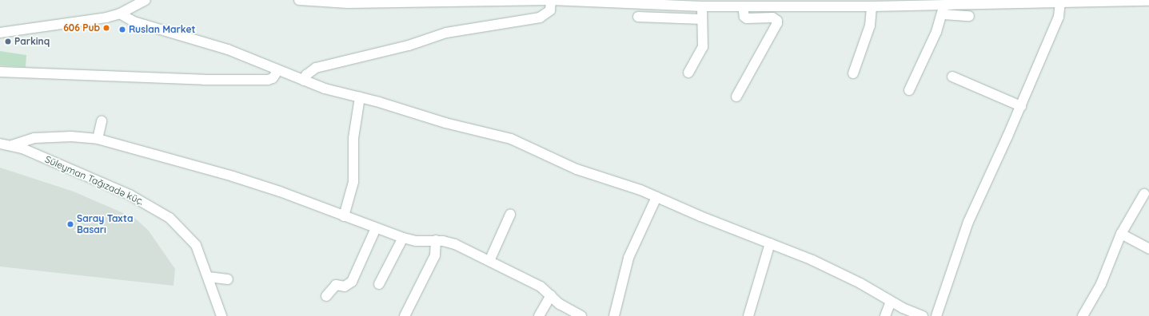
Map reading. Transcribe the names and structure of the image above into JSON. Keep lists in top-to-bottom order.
{
  "streets": {
    "street": ["Süleyman Tağızadə küç."]
  },
  "places": [
    "606 Pub",
    "Ruslan Market",
    "Parkinq",
    "Saray Taxta Basarı"
  ]
}
